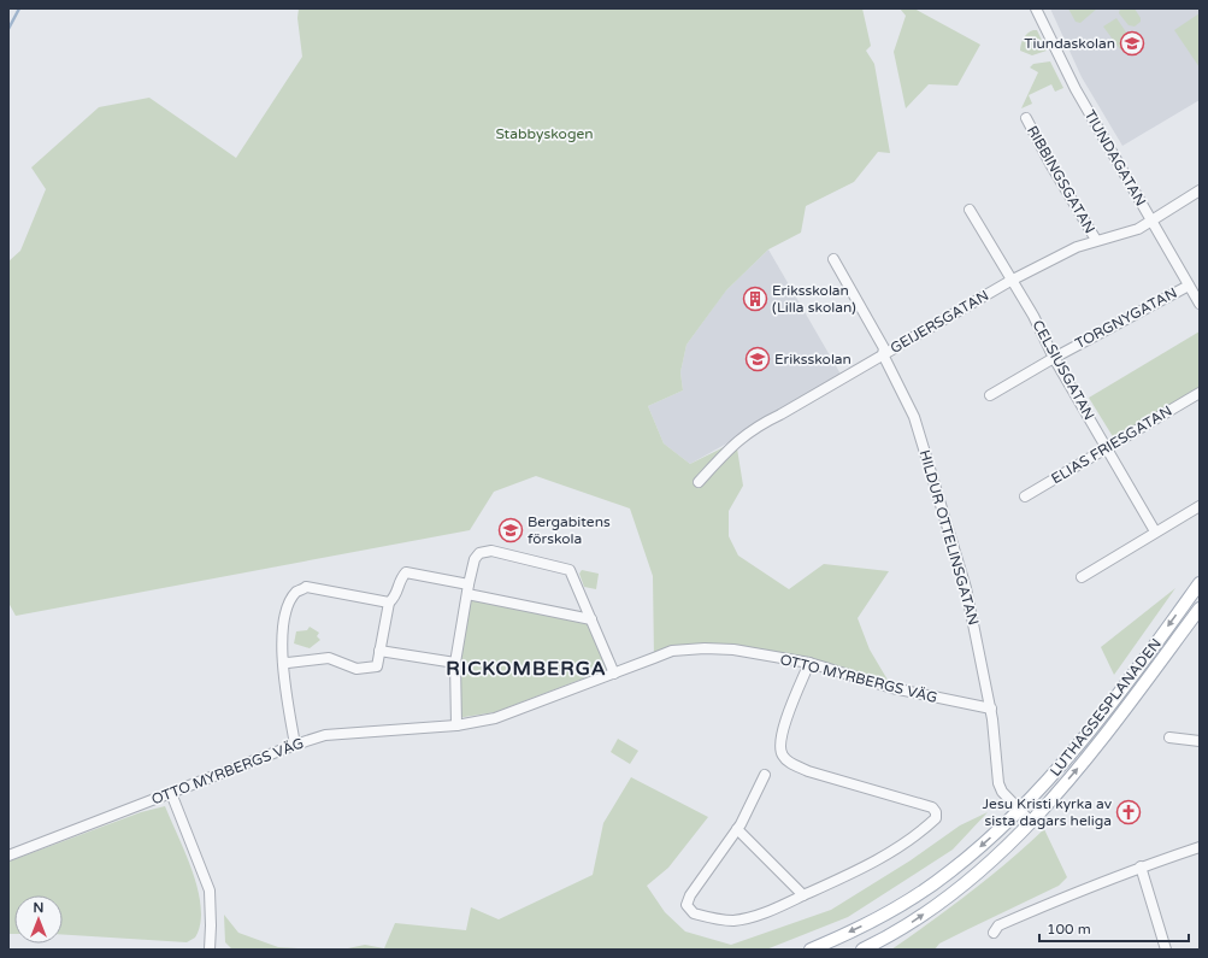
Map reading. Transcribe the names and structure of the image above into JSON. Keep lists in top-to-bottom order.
{
  "streets": {
    "main road": ["LUTHAGSESPLANADEN"],
    "street": [
      "TIUNDAGATAN",
      "RIBBINGSGATAN",
      "TORGNYGATAN",
      "GEIJERSGATAN",
      "CELSIUSGATAN",
      "ELIAS FRIESGATAN",
      "HILDUR OTTELINSGATAN",
      "OTTO MYRBERGS VÄG"
    ]
  },
  "crossings": [
    ["TIUNDAGATAN", "TORGNYGATAN"],
    ["TIUNDAGATAN", "GEIJERSGATAN"],
    ["RIBBINGSGATAN", "GEIJERSGATAN"],
    ["TORGNYGATAN", "CELSIUSGATAN"],
    ["GEIJERSGATAN", "CELSIUSGATAN"],
    ["GEIJERSGATAN", "HILDUR OTTELINSGATAN"],
    ["CELSIUSGATAN", "ELIAS FRIESGATAN"],
    ["HILDUR OTTELINSGATAN", "OTTO MYRBERGS VÄG"],
    ["HILDUR OTTELINSGATAN", "LUTHAGSESPLANADEN"]
  ],
  "districts": ["RICKOMBERGA"],
  "parks": ["Stabbyskogen"],
  "places": {
    "school or university": ["Tiundaskolan", "Eriksskolan", "Bergabitens förskola"],
    "building": ["Eriksskolan (Lilla skolan)"],
    "church": ["Jesu Kristi kyrka av sista dagars heliga"]
  },
  "scale_bar": "100 m",
  "north": "top"
}
